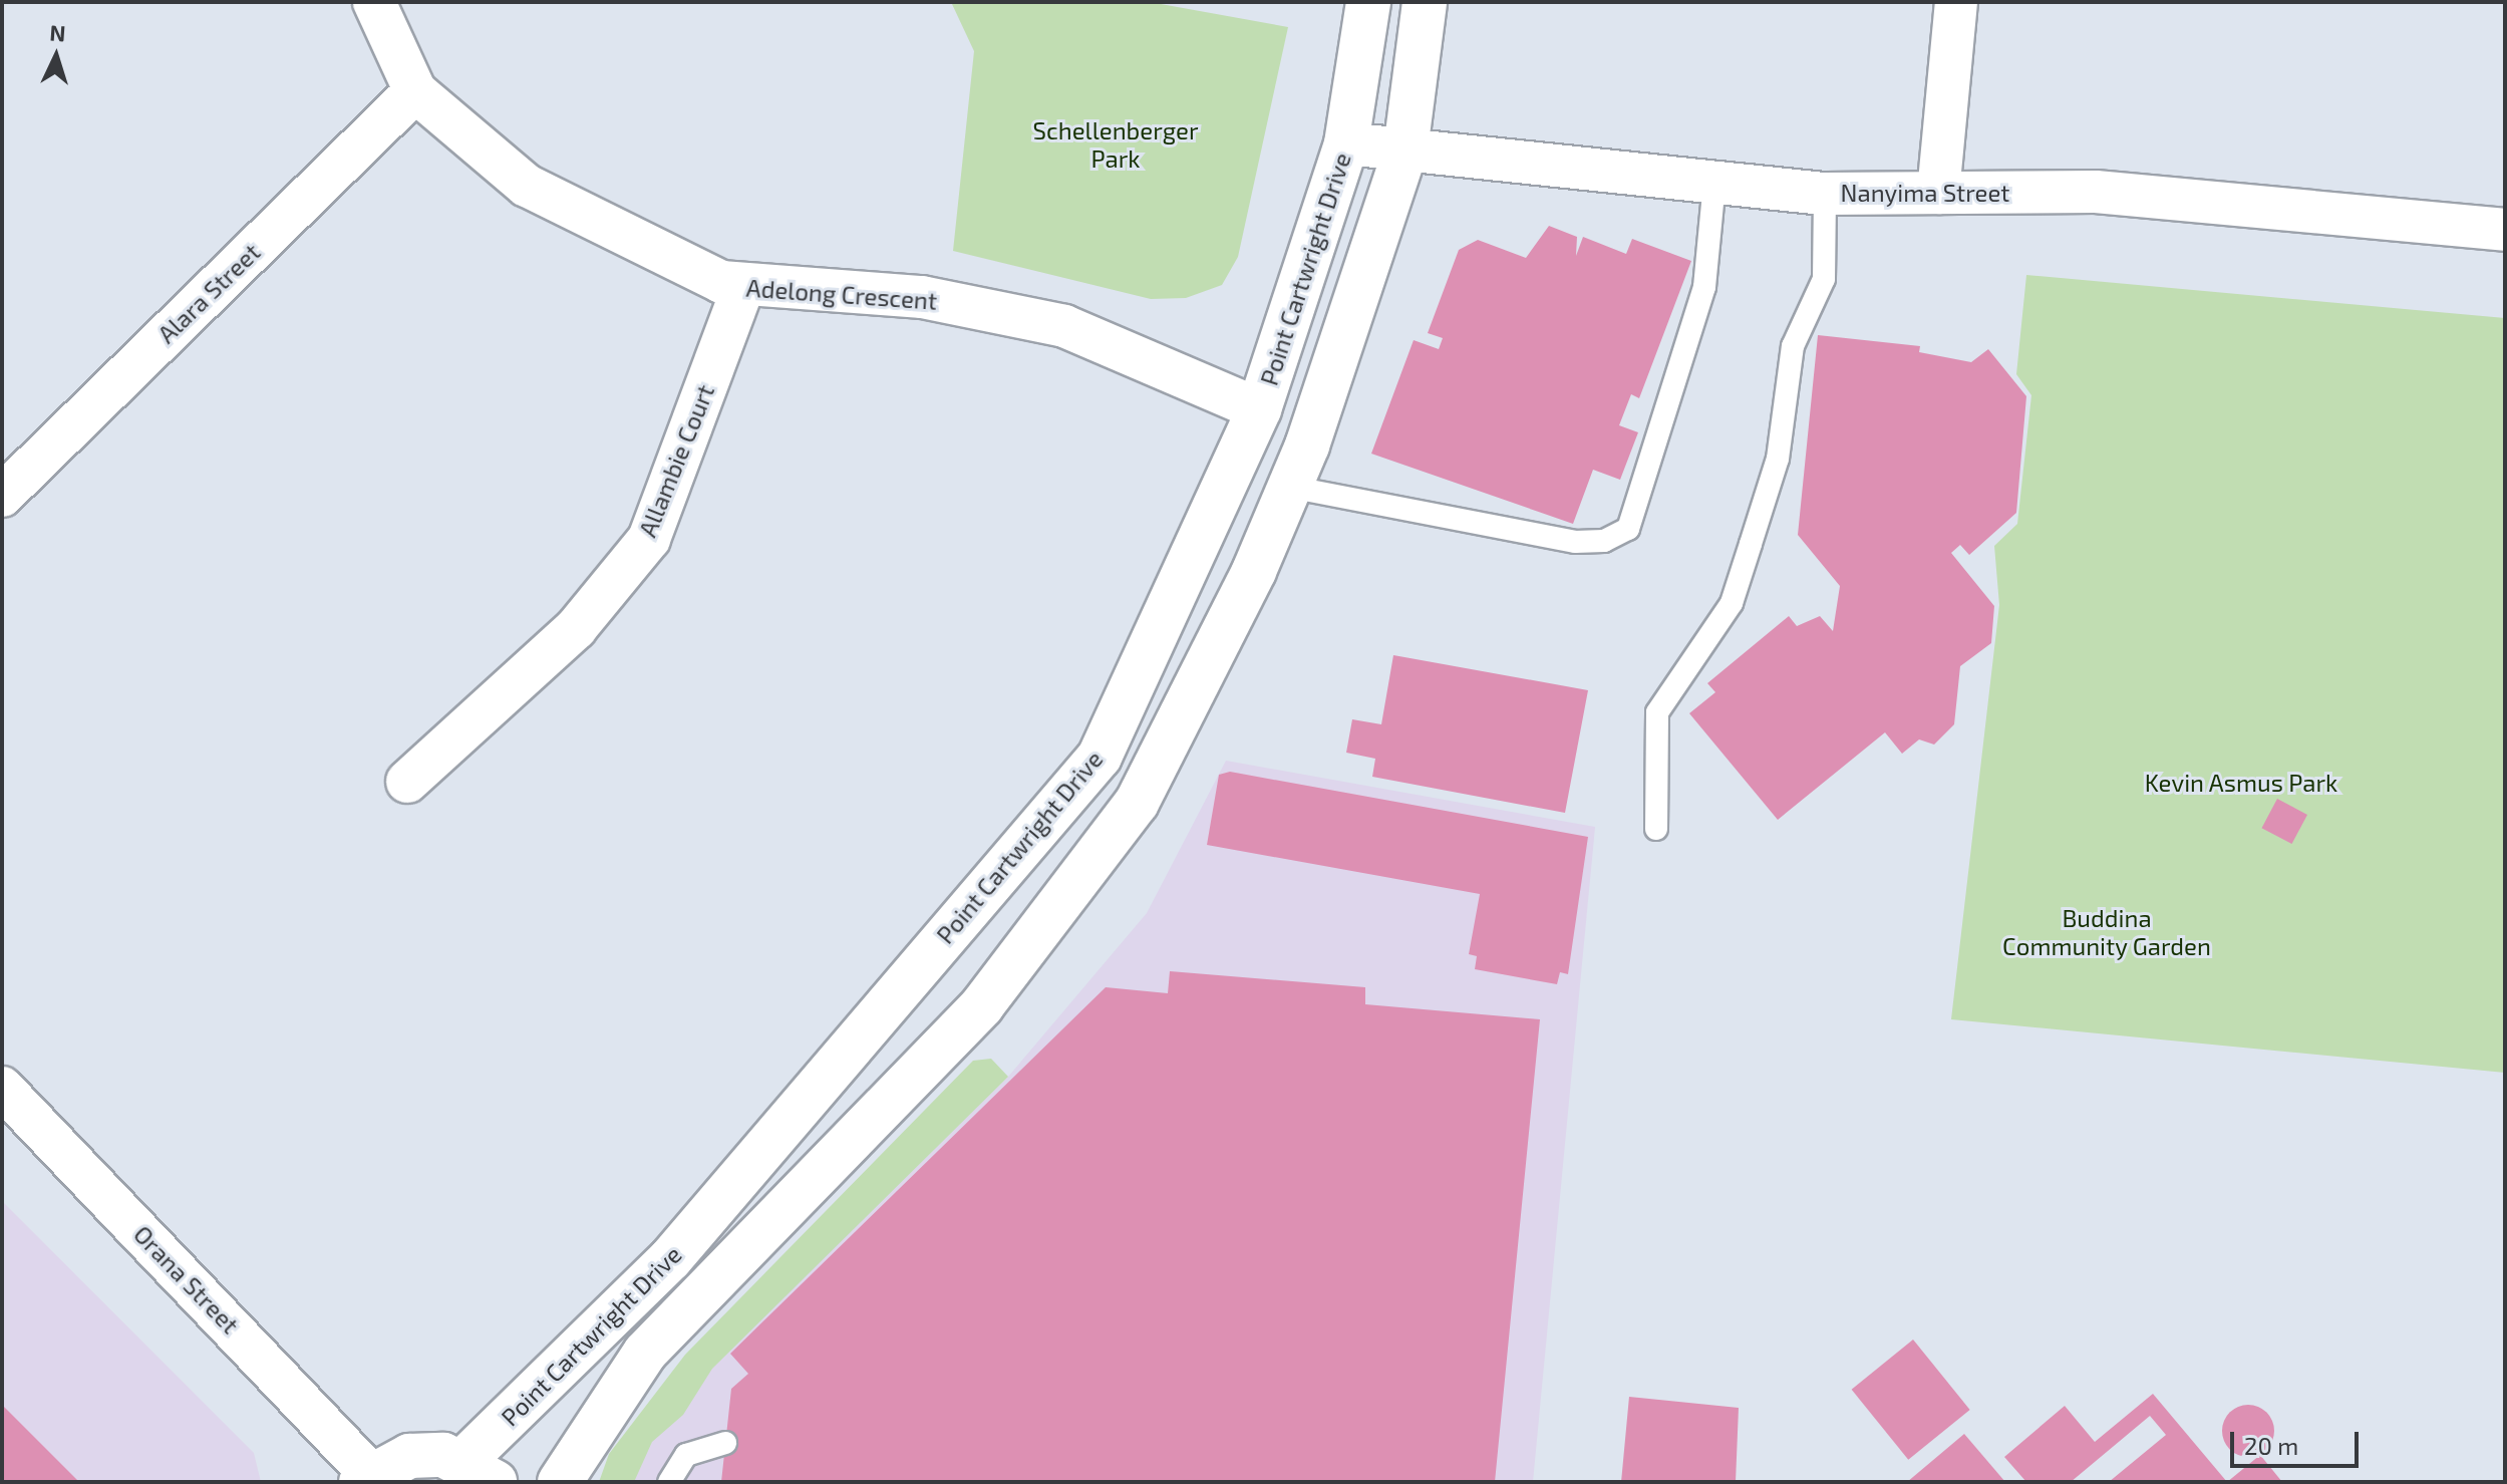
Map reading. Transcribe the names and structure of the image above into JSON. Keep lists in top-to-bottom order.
{
  "streets": {
    "main road": ["Point Cartwright Drive"],
    "street": [
      "Nanyima Street",
      "Alara Street",
      "Adelong Crescent",
      "Allambie Court",
      "Orana Street"
    ]
  },
  "crossings": [
    ["Nanyima Street", "Point Cartwright Drive"],
    ["Point Cartwright Drive", "Adelong Crescent"],
    ["Alara Street", "Adelong Crescent"],
    ["Adelong Crescent", "Allambie Court"]
  ],
  "parks": ["Schellenberger Park", "Kevin Asmus Park", "Buddina Community Garden"],
  "scale_bar": "20 m",
  "north": "top"
}
